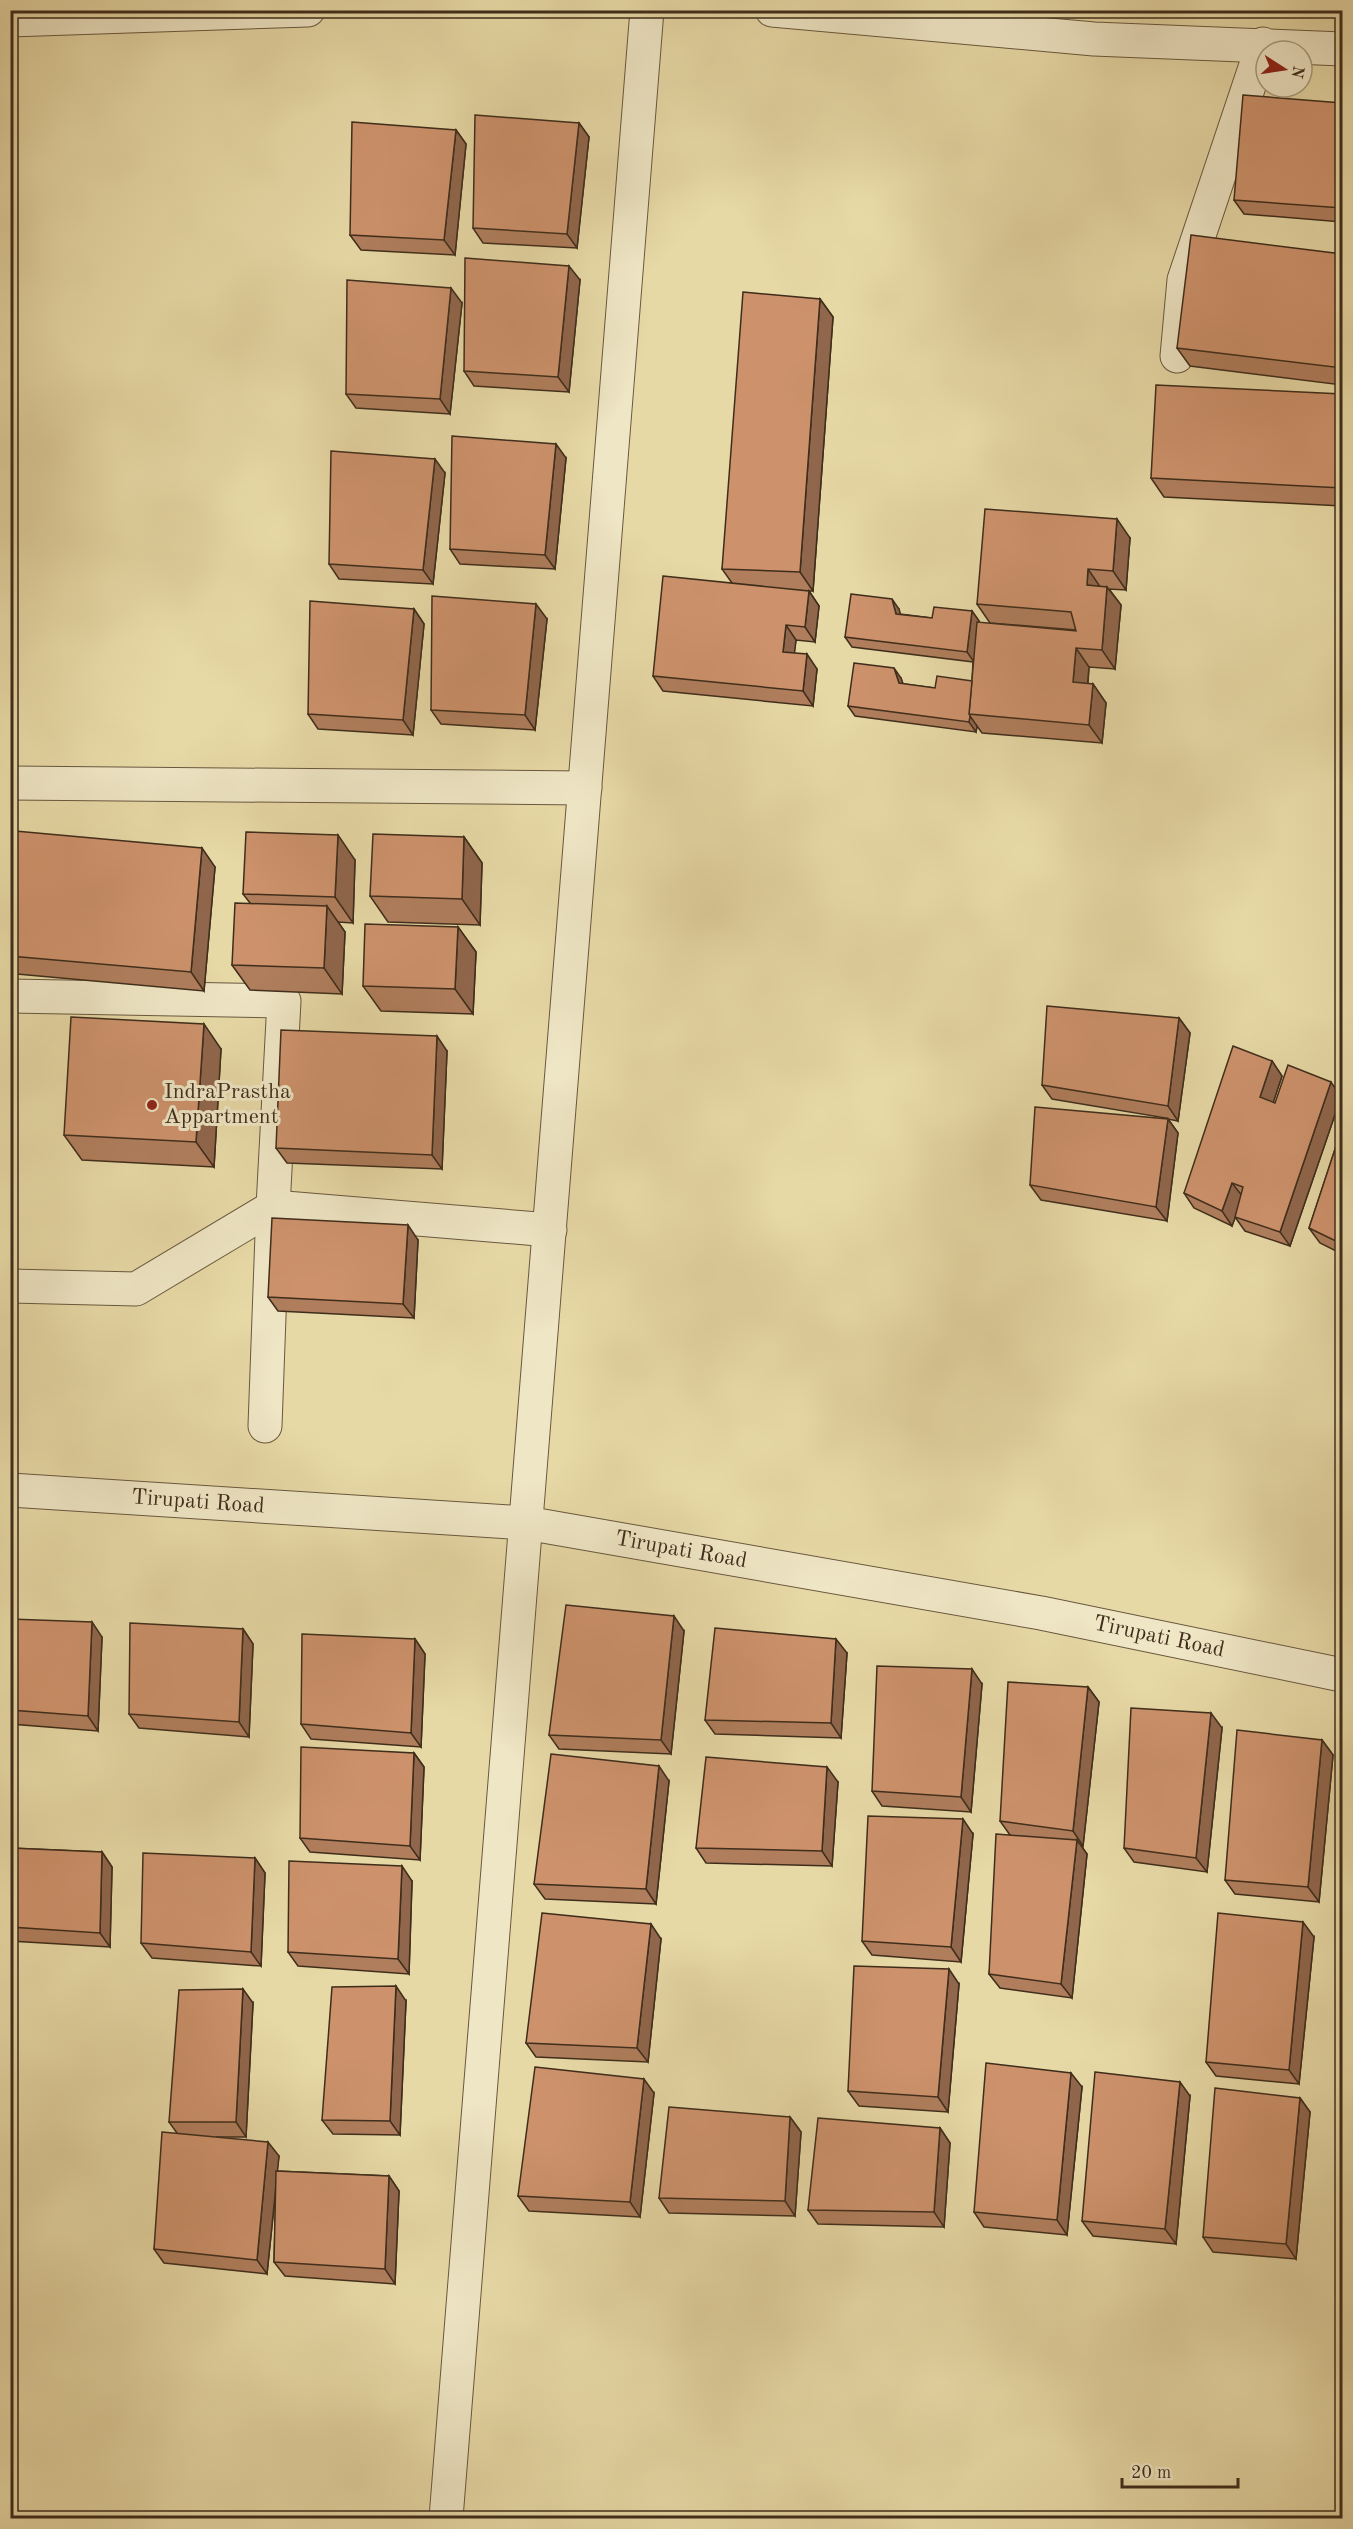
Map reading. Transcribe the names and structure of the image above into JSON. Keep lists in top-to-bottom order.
{
  "streets": {
    "street": ["Tirupati Road"]
  },
  "places": ["IndraPrastha Appartment"],
  "scale_bar": "20 m",
  "north": "right"
}
